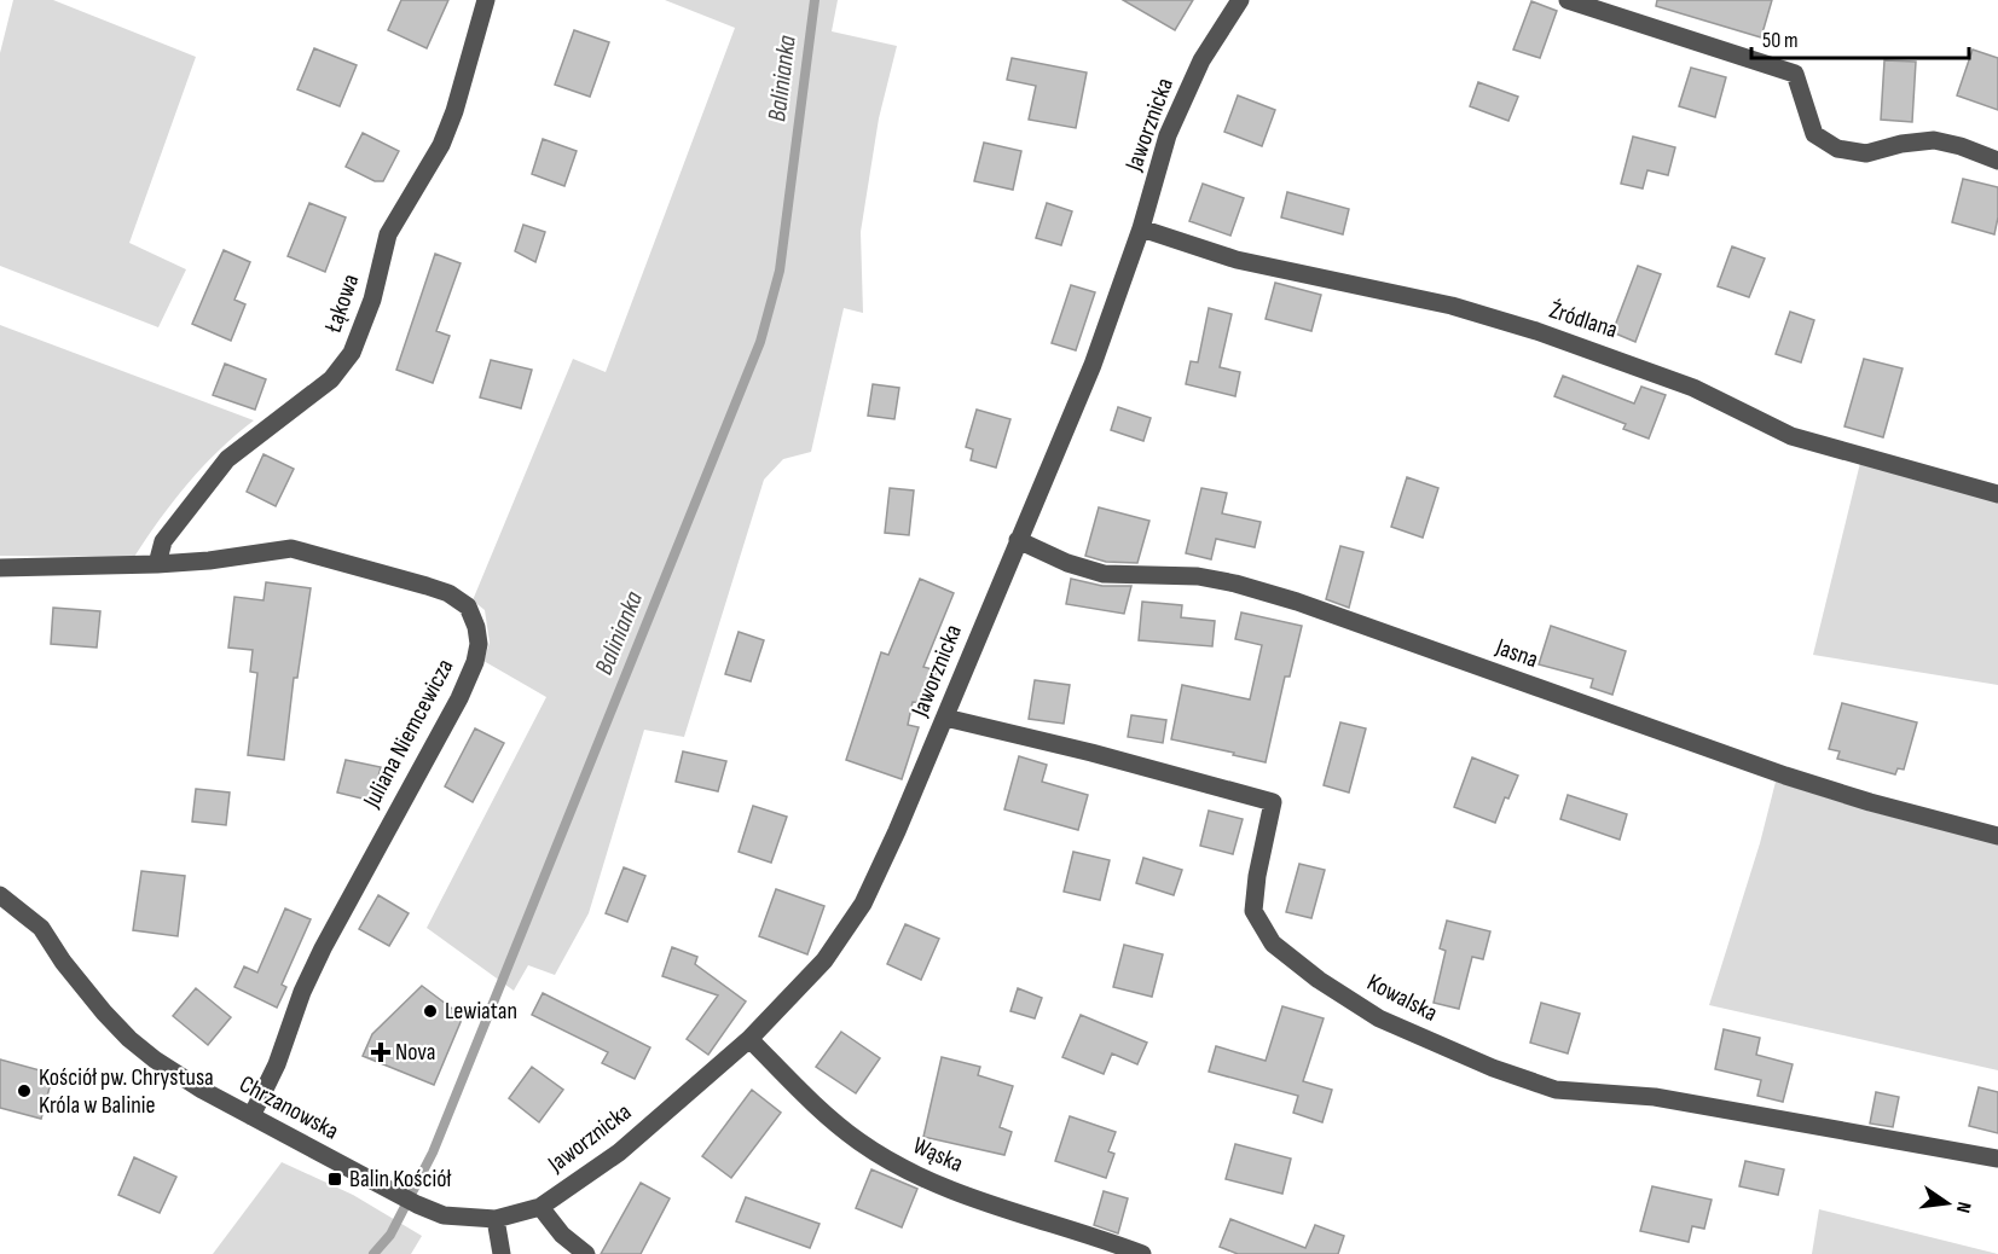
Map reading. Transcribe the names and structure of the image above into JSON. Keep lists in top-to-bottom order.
{
  "streets": {
    "street": [
      "Jaworznicka",
      "Łąkowa",
      "Źródlana",
      "Jasna",
      "Juliana Niemcewicza",
      "Kowalska",
      "Chrzanowska",
      "Wąska"
    ]
  },
  "crossings": [
    ["Jaworznicka", "Źródlana"],
    ["Jaworznicka", "Jasna"],
    ["Jaworznicka", "Kowalska"],
    ["Jaworznicka", "Chrzanowska"],
    ["Jaworznicka", "Wąska"],
    ["Łąkowa", "Juliana Niemcewicza"],
    ["Juliana Niemcewicza", "Chrzanowska"]
  ],
  "water": ["Balinianka"],
  "places": {
    "other": ["Lewiatan", "Kościół pw. Chrystusa Króla w Balinie"],
    "health": ["Nova"],
    "transit": ["Balin Kościół"]
  },
  "scale_bar": "50 m",
  "north": "right"
}
